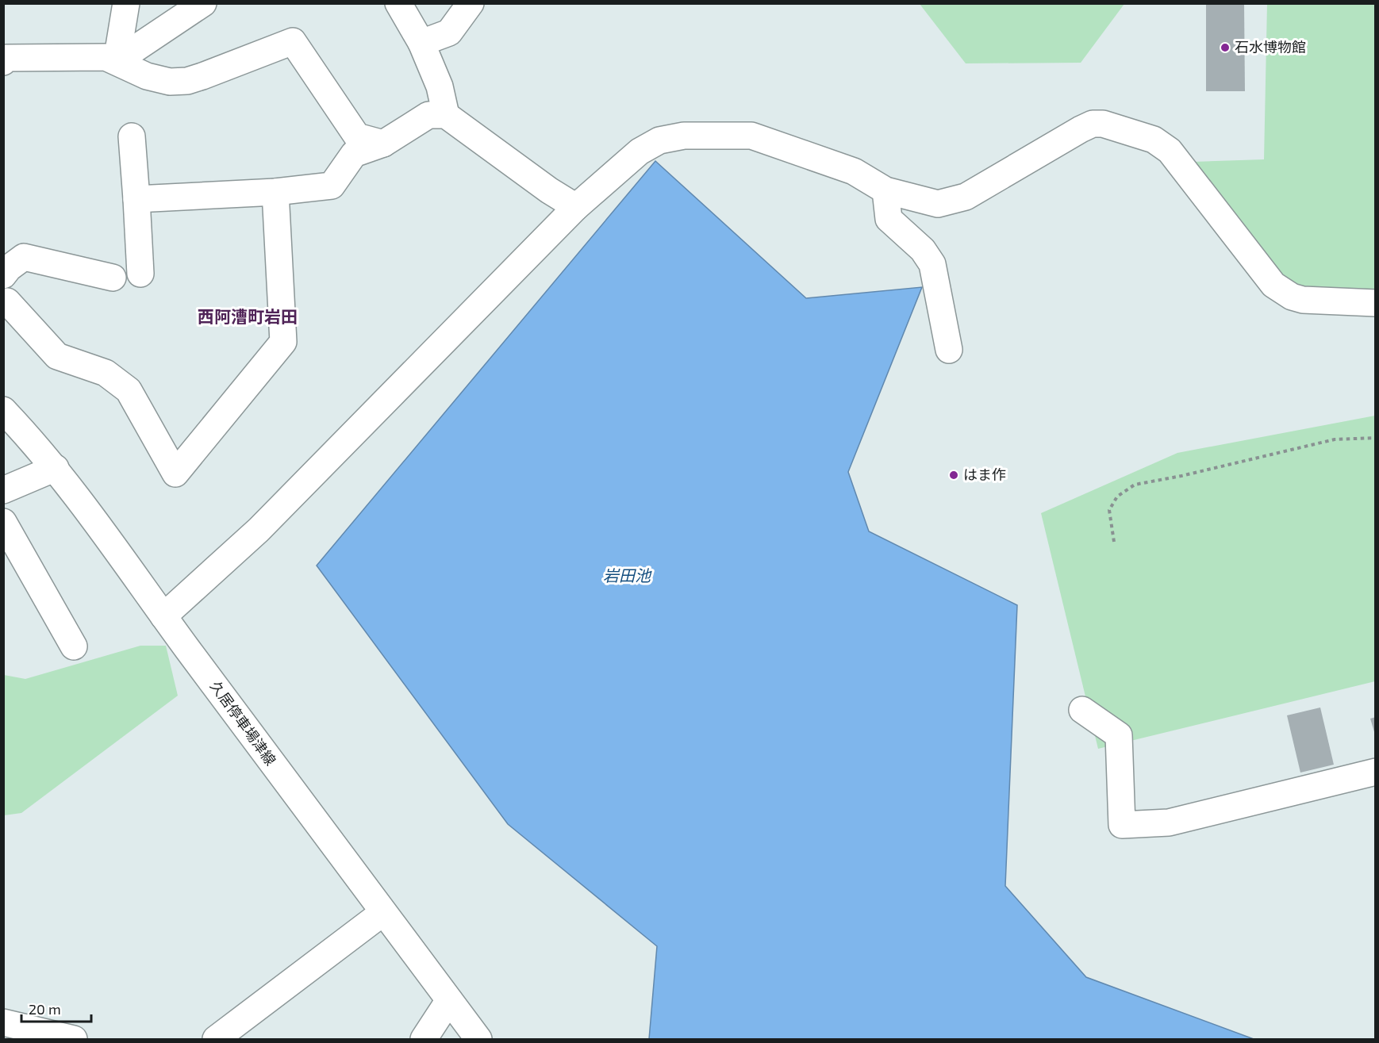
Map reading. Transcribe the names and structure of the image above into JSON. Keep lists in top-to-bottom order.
{
  "streets": {
    "street": ["久居停車場津線"]
  },
  "districts": ["西阿漕町岩田"],
  "water": ["岩田池"],
  "places": ["石水博物館", "はま作"],
  "scale_bar": "20 m"
}
